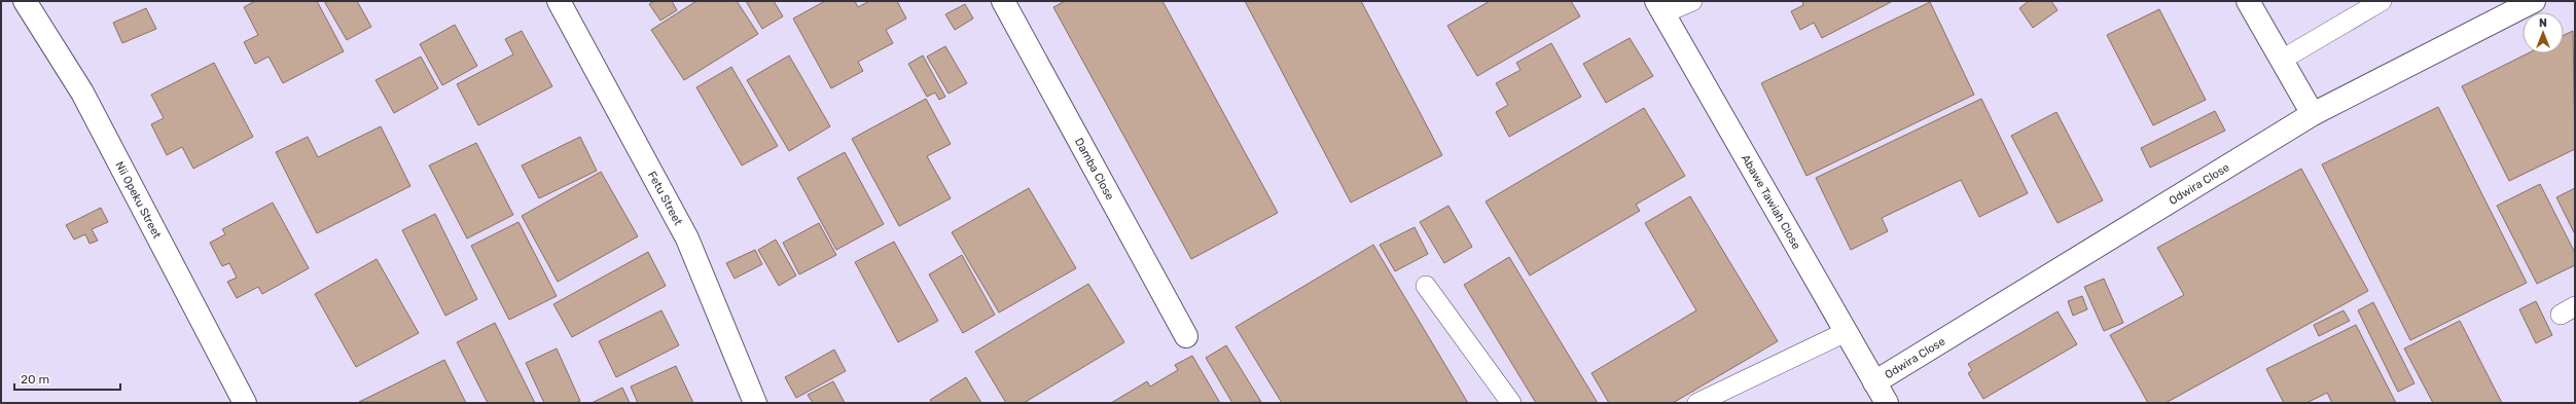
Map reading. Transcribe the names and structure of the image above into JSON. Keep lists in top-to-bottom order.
{
  "streets": {
    "street": [
      "Damba Close",
      "Odwira Close",
      "Fetu Street",
      "Nii Opeku Street",
      "Abawe Tawiah Close"
    ]
  },
  "crossings": [
    ["Odwira Close", "Abawe Tawiah Close"]
  ],
  "scale_bar": "20 m",
  "north": "top"
}
